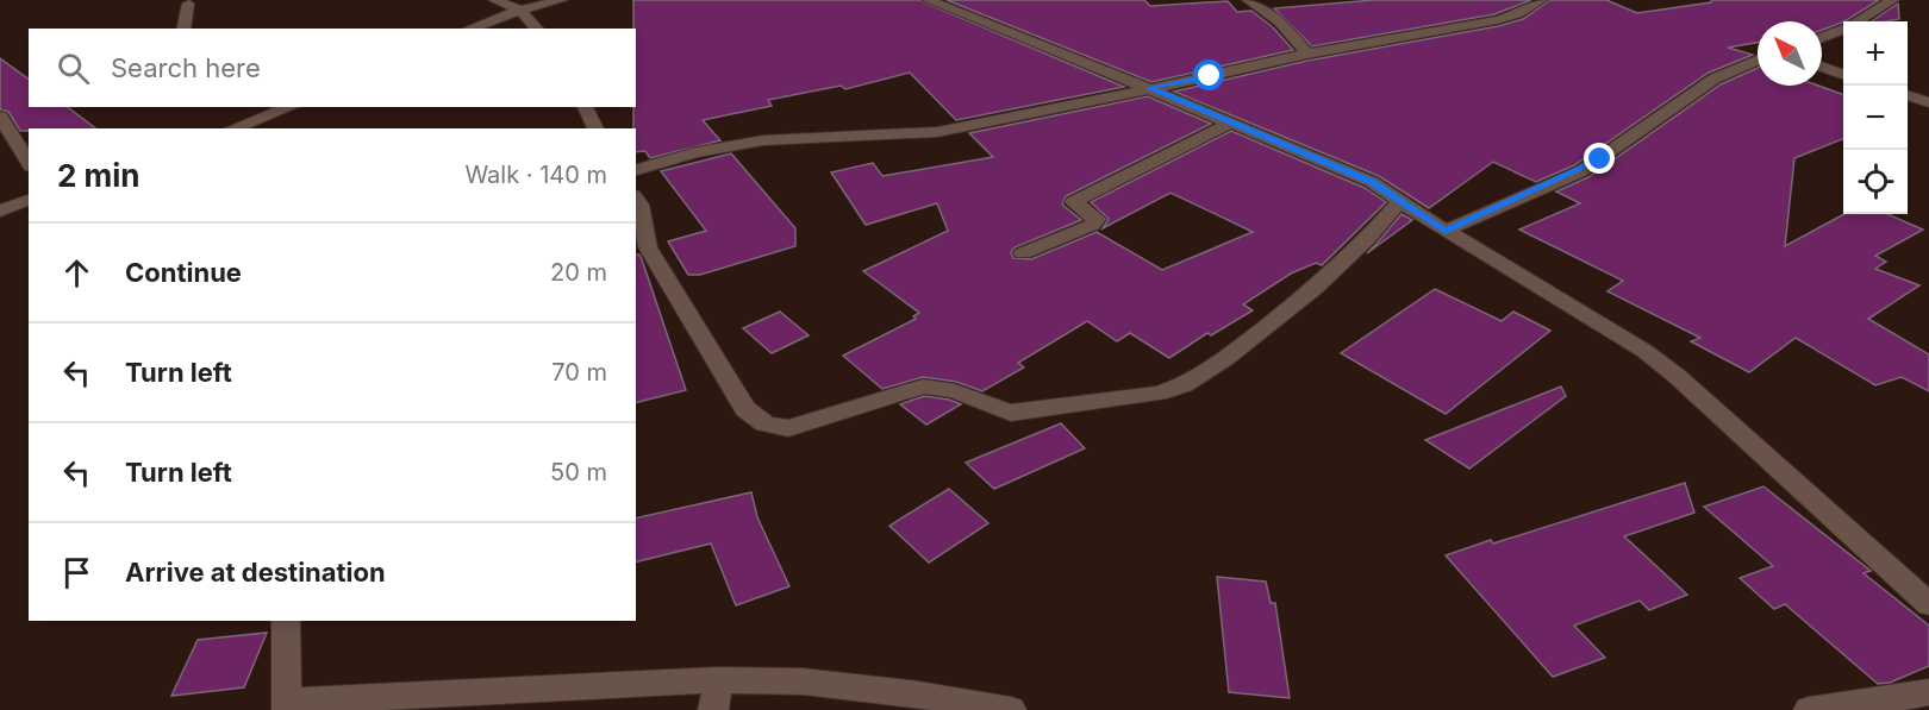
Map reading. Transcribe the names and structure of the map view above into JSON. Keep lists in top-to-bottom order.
{
  "north": "top left",
  "page": {
    "map_buttons": ["+", "−"],
    "search": "Search here",
    "heading": ["2 min", "Walk · 140 m"],
    "list": [
      ["Continue", "20 m"],
      ["Turn left", "70 m"],
      ["Turn left", "50 m"],
      "Arrive at destination"
    ]
  }
}
